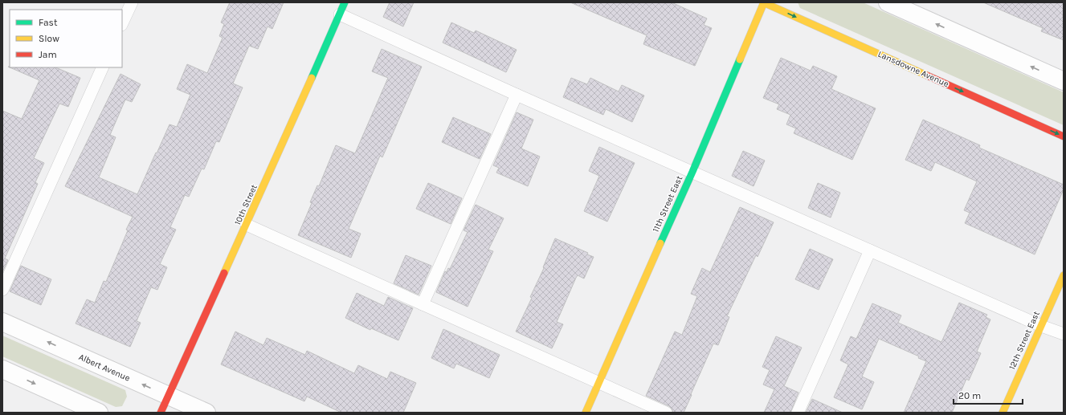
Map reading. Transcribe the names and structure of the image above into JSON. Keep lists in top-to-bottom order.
{
  "streets": {
    "street": [
      "Lansdowne Avenue",
      "11th Street East",
      "10th Street",
      "12th Street East",
      "Albert Avenue"
    ]
  },
  "crossings": [
    ["Lansdowne Avenue", "11th Street East"],
    ["10th Street", "Albert Avenue"]
  ],
  "legend": ["Fast", "Slow", "Jam"],
  "scale_bar": "20 m"
}
